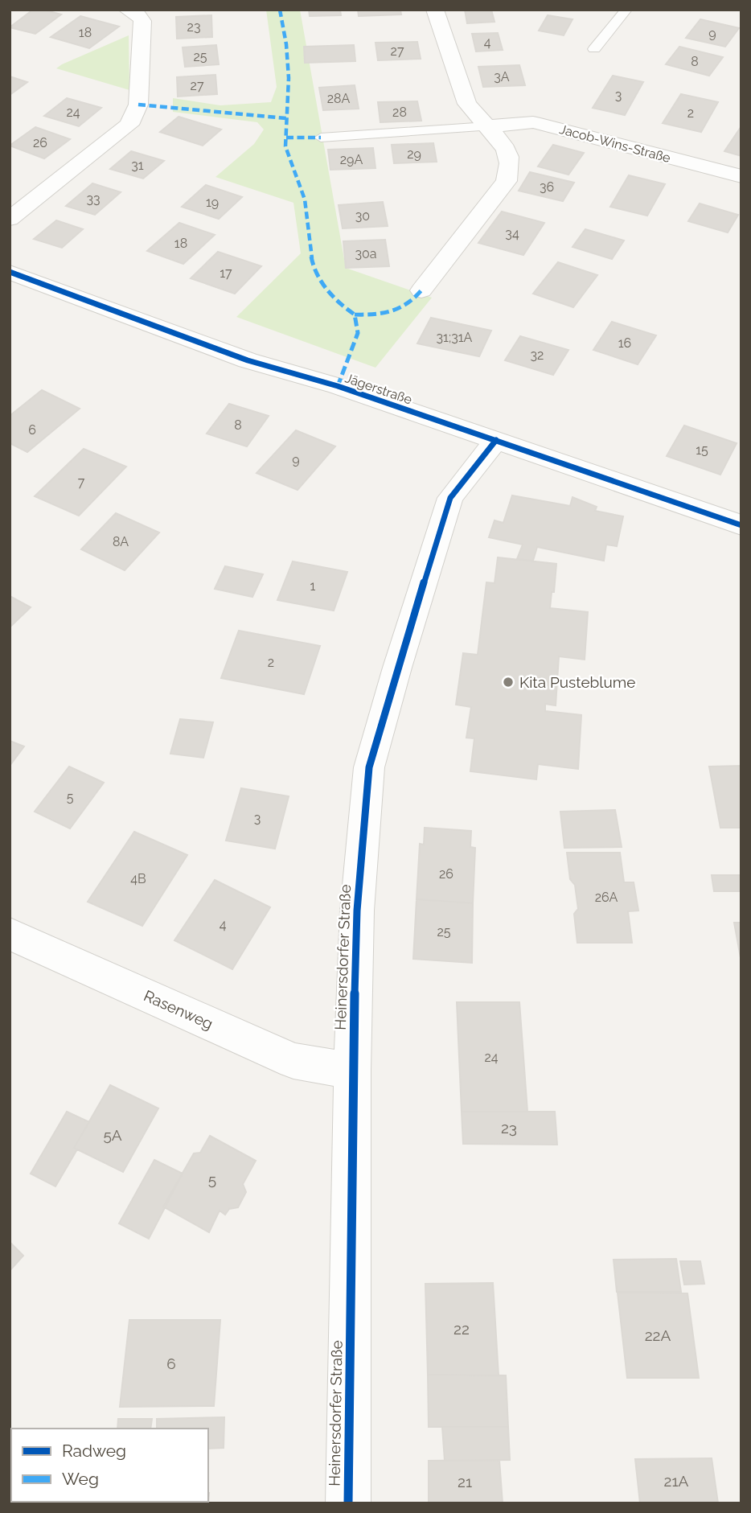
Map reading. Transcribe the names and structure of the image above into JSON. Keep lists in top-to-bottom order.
{
  "streets": {
    "street": [
      "Jacob-Wins-Straße",
      "Jägerstraße",
      "Heinersdorfer Straße",
      "Rasenweg"
    ]
  },
  "crossings": [
    ["Jägerstraße", "Heinersdorfer Straße"],
    ["Heinersdorfer Straße", "Rasenweg"]
  ],
  "places": ["Kita Pusteblume"],
  "house_numbers": [
    "23",
    "18",
    "9",
    "4",
    "27",
    "25",
    "8",
    "3A",
    "27",
    "3",
    "28A",
    "24",
    "28",
    "2",
    "26",
    "29",
    "29A",
    "31",
    "36",
    "33",
    "19",
    "30",
    "34",
    "18",
    "30a",
    "17",
    "31;31A",
    "16",
    "32",
    "8",
    "6",
    "15",
    "9",
    "7",
    "8A",
    "1",
    "2",
    "5",
    "3",
    "26",
    "4B",
    "26A",
    "4",
    "25",
    "24",
    "23",
    "5A",
    "5",
    "22",
    "22A",
    "6",
    "21A",
    "21"
  ],
  "legend": ["Radweg", "Weg"]
}
